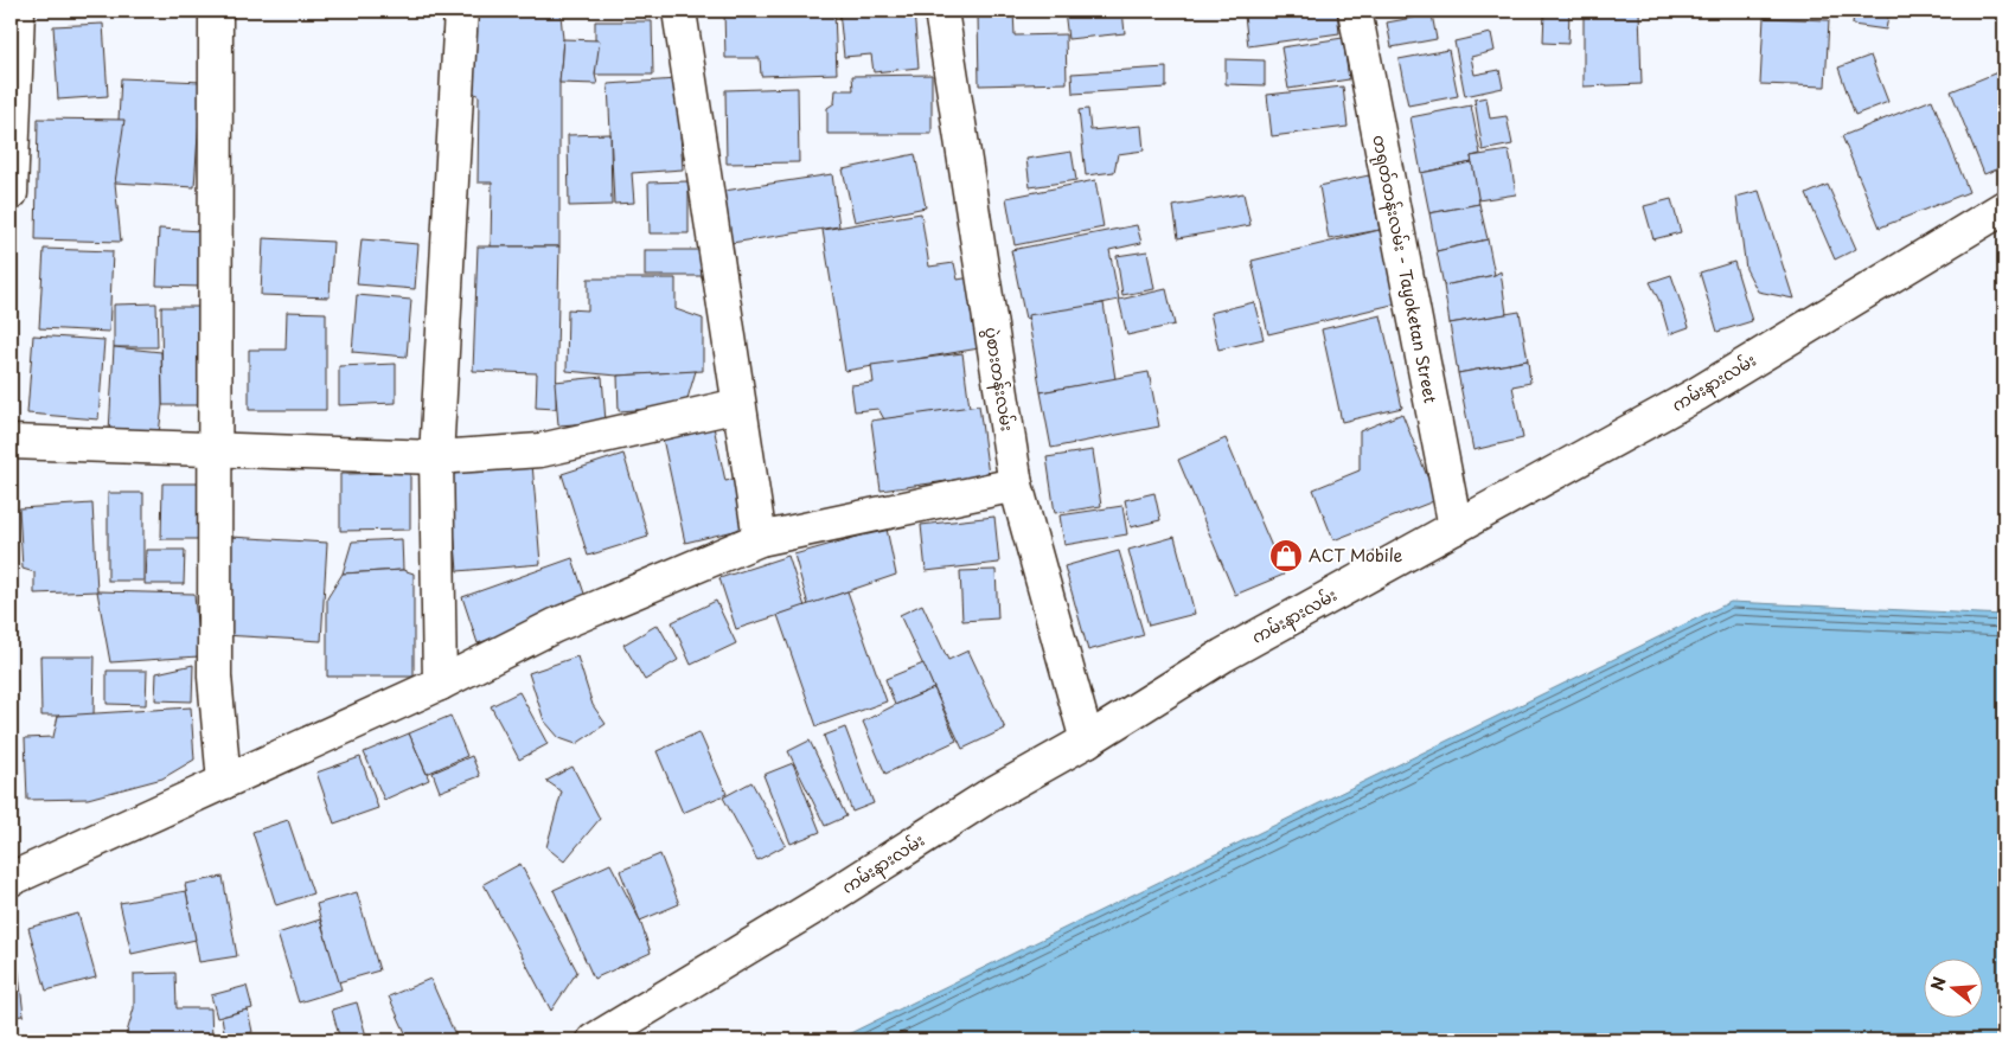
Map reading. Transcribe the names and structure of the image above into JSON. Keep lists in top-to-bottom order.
{
  "streets": {
    "street": ["တရုတ်တန်းလမ်း - Tayoketan Street", "ပွဲစားတန်းလမ်း", "ကမ်းနားလမ်း"]
  },
  "crossings": [
    ["တရုတ်တန်းလမ်း - Tayoketan Street", "ကမ်းနားလမ်း"],
    ["ပွဲစားတန်းလမ်း", "ကမ်းနားလမ်း"]
  ],
  "places": {
    "shop": ["ACT Mobile"]
  },
  "north": "left"
}
